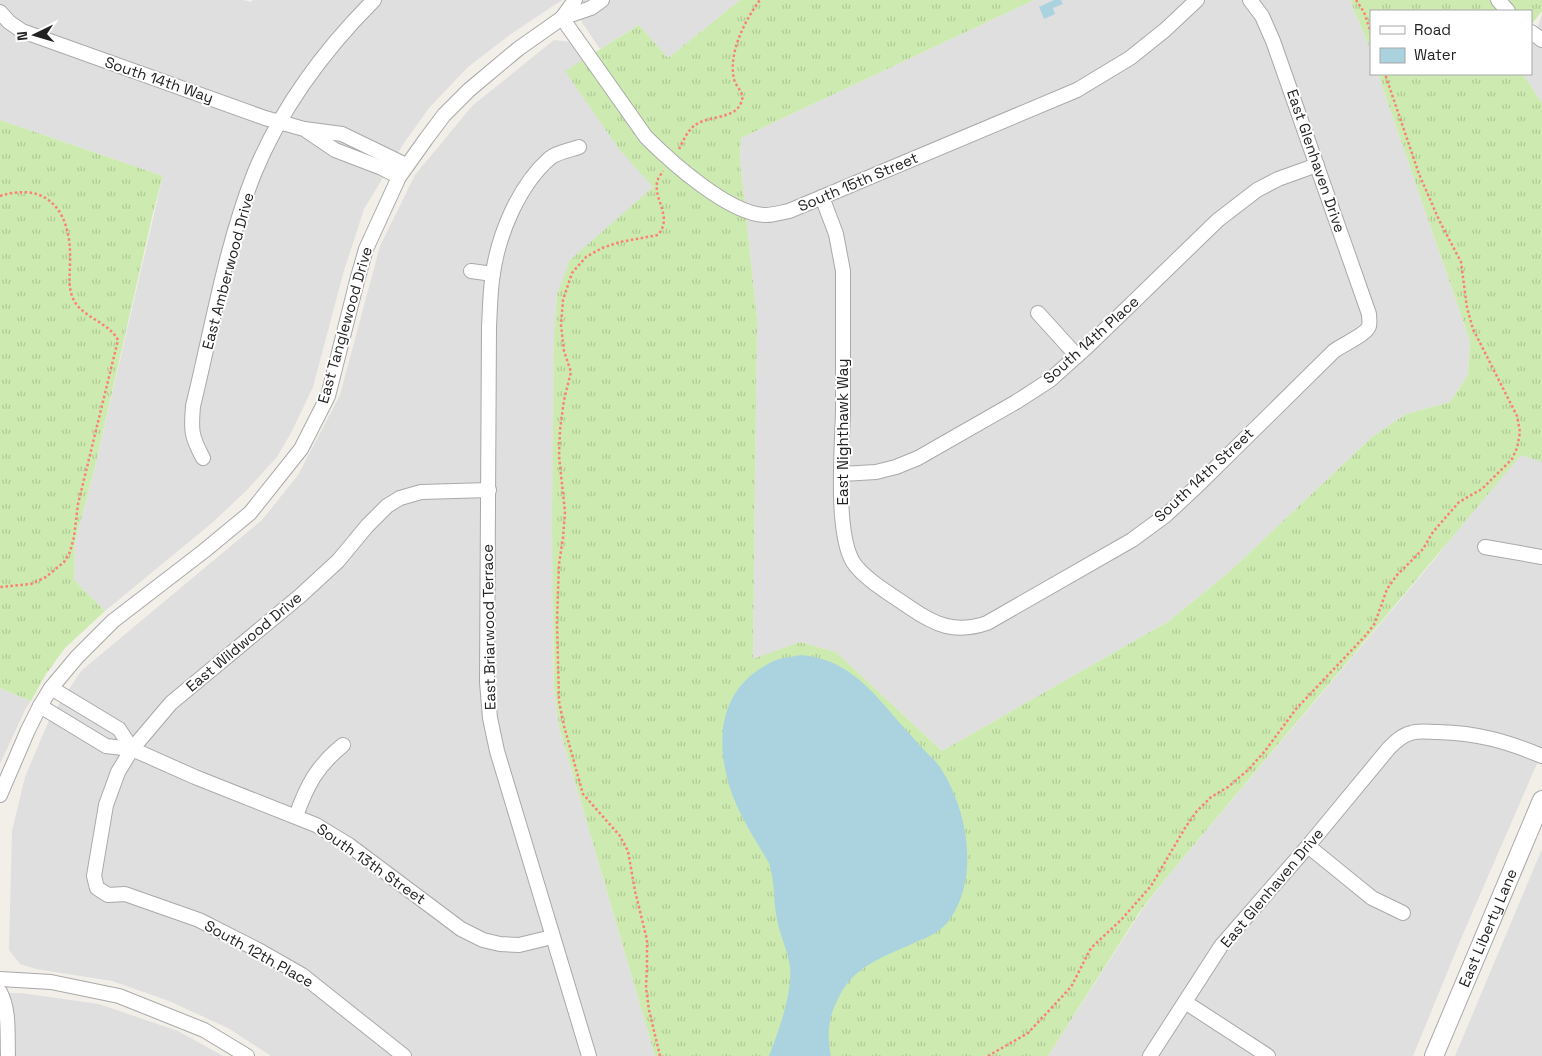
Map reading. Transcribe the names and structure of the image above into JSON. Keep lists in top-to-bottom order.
{
  "streets": {
    "street": [
      "South 14th Way",
      "East Glenhaven Drive",
      "South 15th Street",
      "East Amberwood Drive",
      "East Tanglewood Drive",
      "South 14th Place",
      "East Nighthawk Way",
      "South 14th Street",
      "East Briarwood Terrace",
      "East Wildwood Drive",
      "South 13th Street",
      "East Liberty Lane",
      "South 12th Place"
    ]
  },
  "crossings": [
    ["South 14th Way", "East Amberwood Drive"],
    ["South 14th Way", "East Tanglewood Drive"],
    ["East Glenhaven Drive", "South 14th Place"],
    ["East Glenhaven Drive", "South 14th Street"],
    ["South 15th Street", "East Tanglewood Drive"],
    ["South 15th Street", "East Nighthawk Way"],
    ["East Tanglewood Drive", "South 13th Street"],
    ["South 14th Place", "East Nighthawk Way"],
    ["East Nighthawk Way", "South 14th Street"],
    ["East Briarwood Terrace", "East Wildwood Drive"],
    ["East Briarwood Terrace", "South 13th Street"],
    ["East Wildwood Drive", "South 13th Street"],
    ["East Wildwood Drive", "South 12th Place"]
  ],
  "legend": ["Road", "Water"],
  "north": "left"
}
